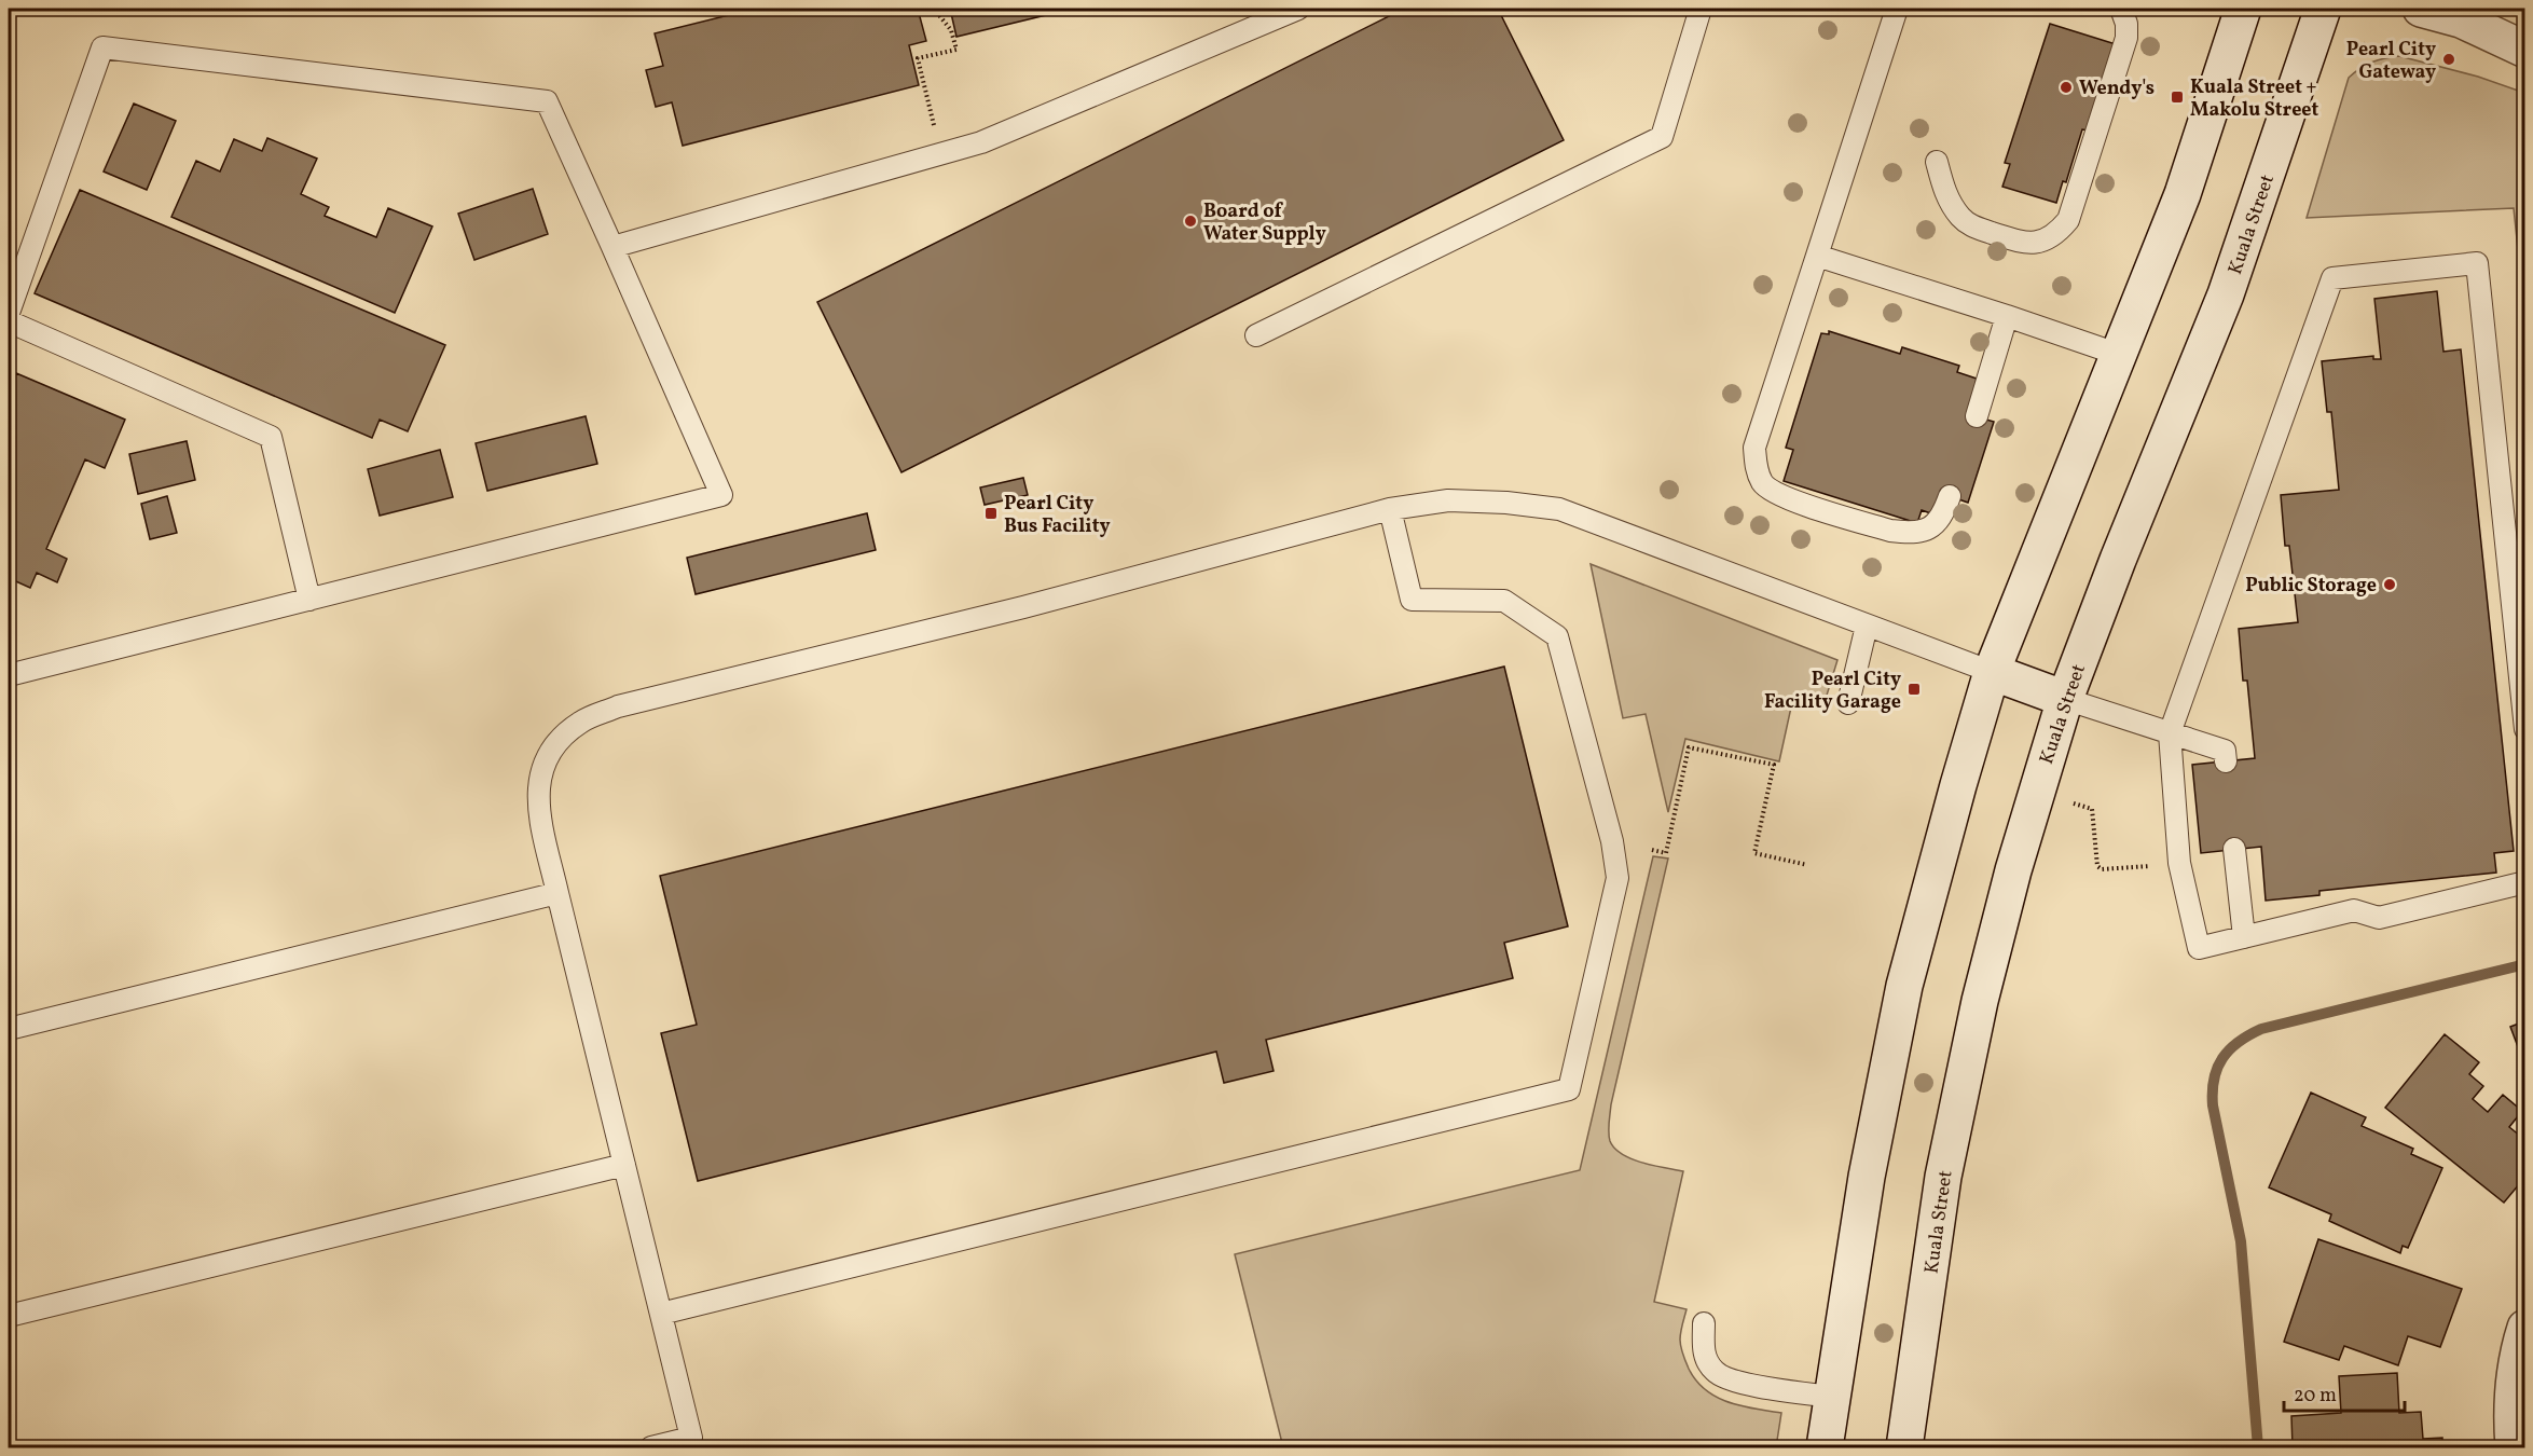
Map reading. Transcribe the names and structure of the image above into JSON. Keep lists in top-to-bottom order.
{
  "streets": {
    "main road": ["Kuala Street"]
  },
  "places": {
    "other": [
      "Pearl City Gateway",
      "Wendy's",
      "Board of Water Supply",
      "Public Storage"
    ],
    "transit": ["Kuala Street + Makolu Street", "Pearl City Bus Facility", "Pearl City Facility Garage"]
  },
  "scale_bar": "20 m"
}
